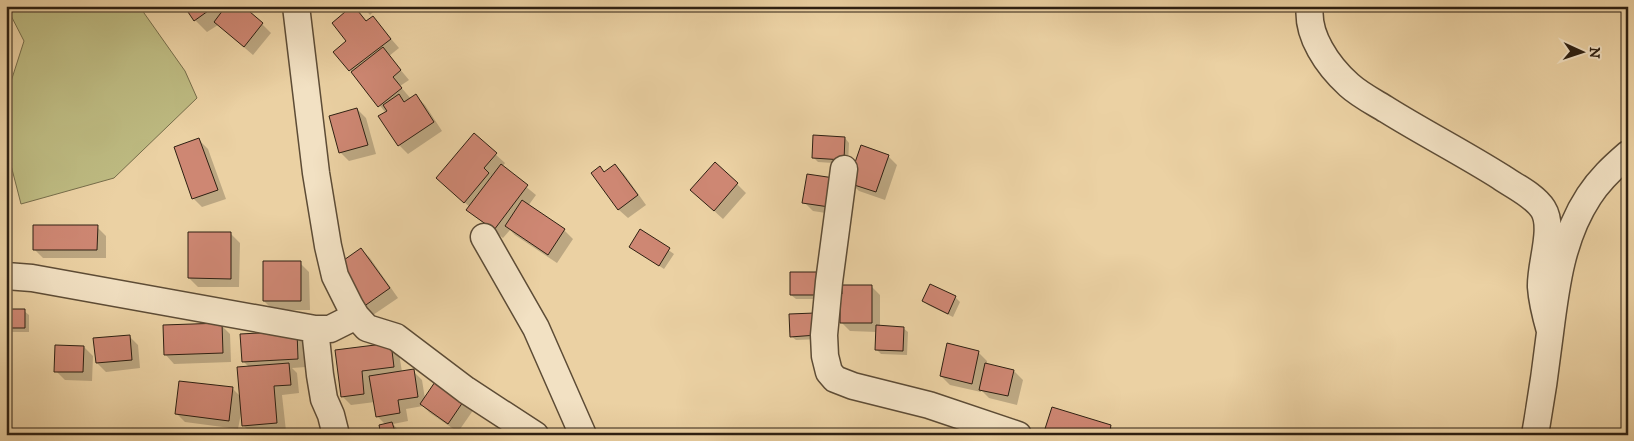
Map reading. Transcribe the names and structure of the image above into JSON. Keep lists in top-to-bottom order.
{
  "north": "right"
}
